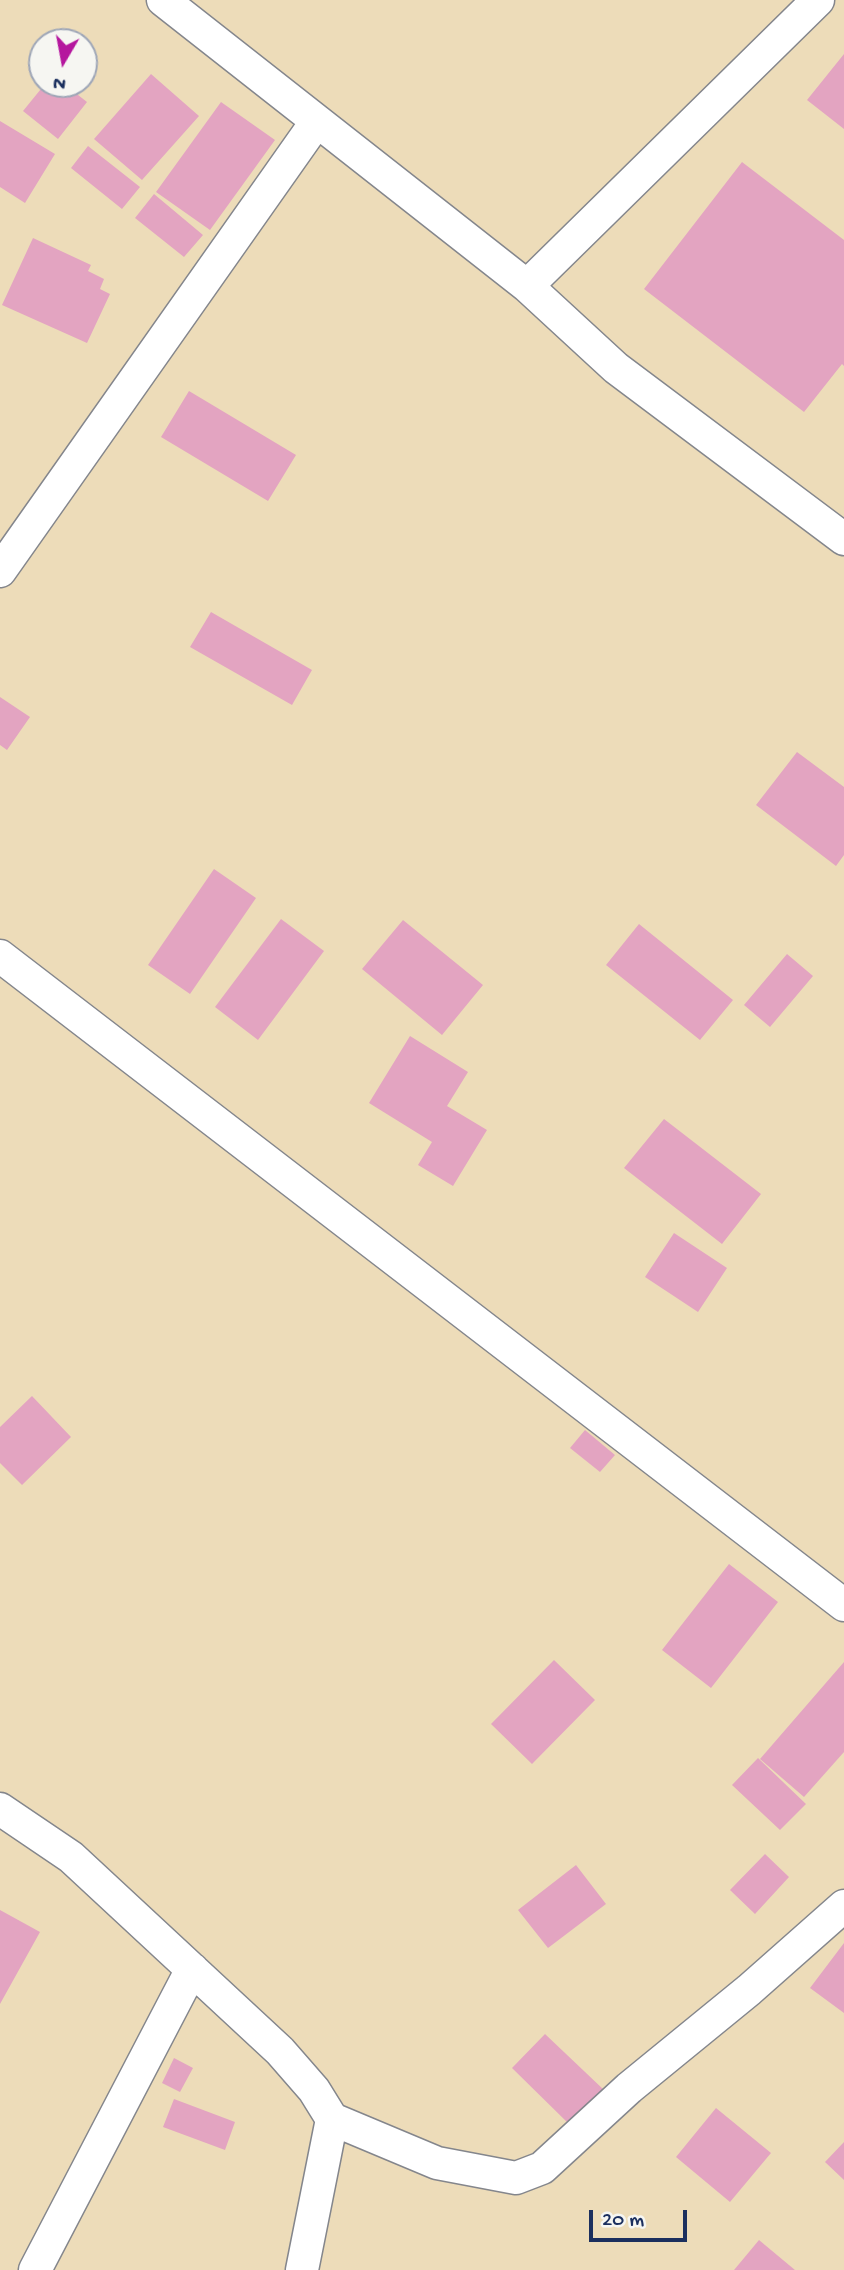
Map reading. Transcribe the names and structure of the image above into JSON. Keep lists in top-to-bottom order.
{
  "scale_bar": "20 m",
  "north": "bottom"
}
